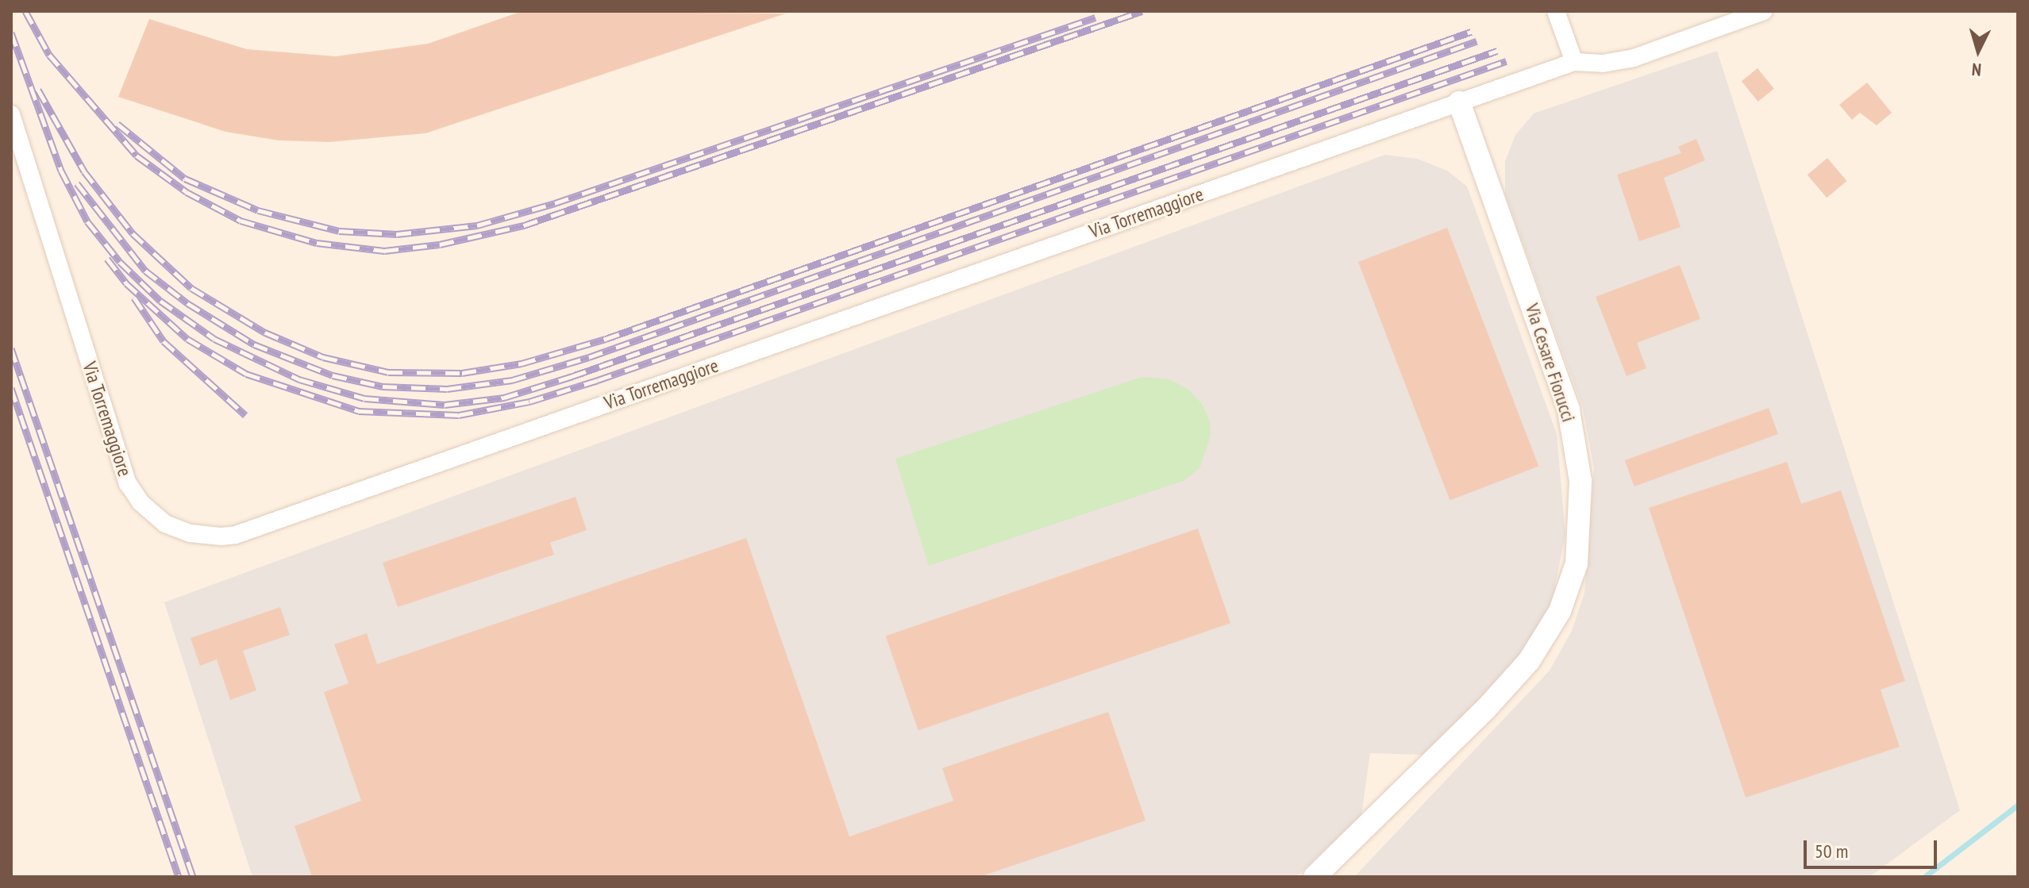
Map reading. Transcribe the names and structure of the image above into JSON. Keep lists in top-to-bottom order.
{
  "streets": {
    "street": ["Via Torremaggiore", "Via Cesare Fiorucci"]
  },
  "crossings": [
    ["Via Torremaggiore", "Via Cesare Fiorucci"]
  ],
  "scale_bar": "50 m",
  "north": "bottom"
}
